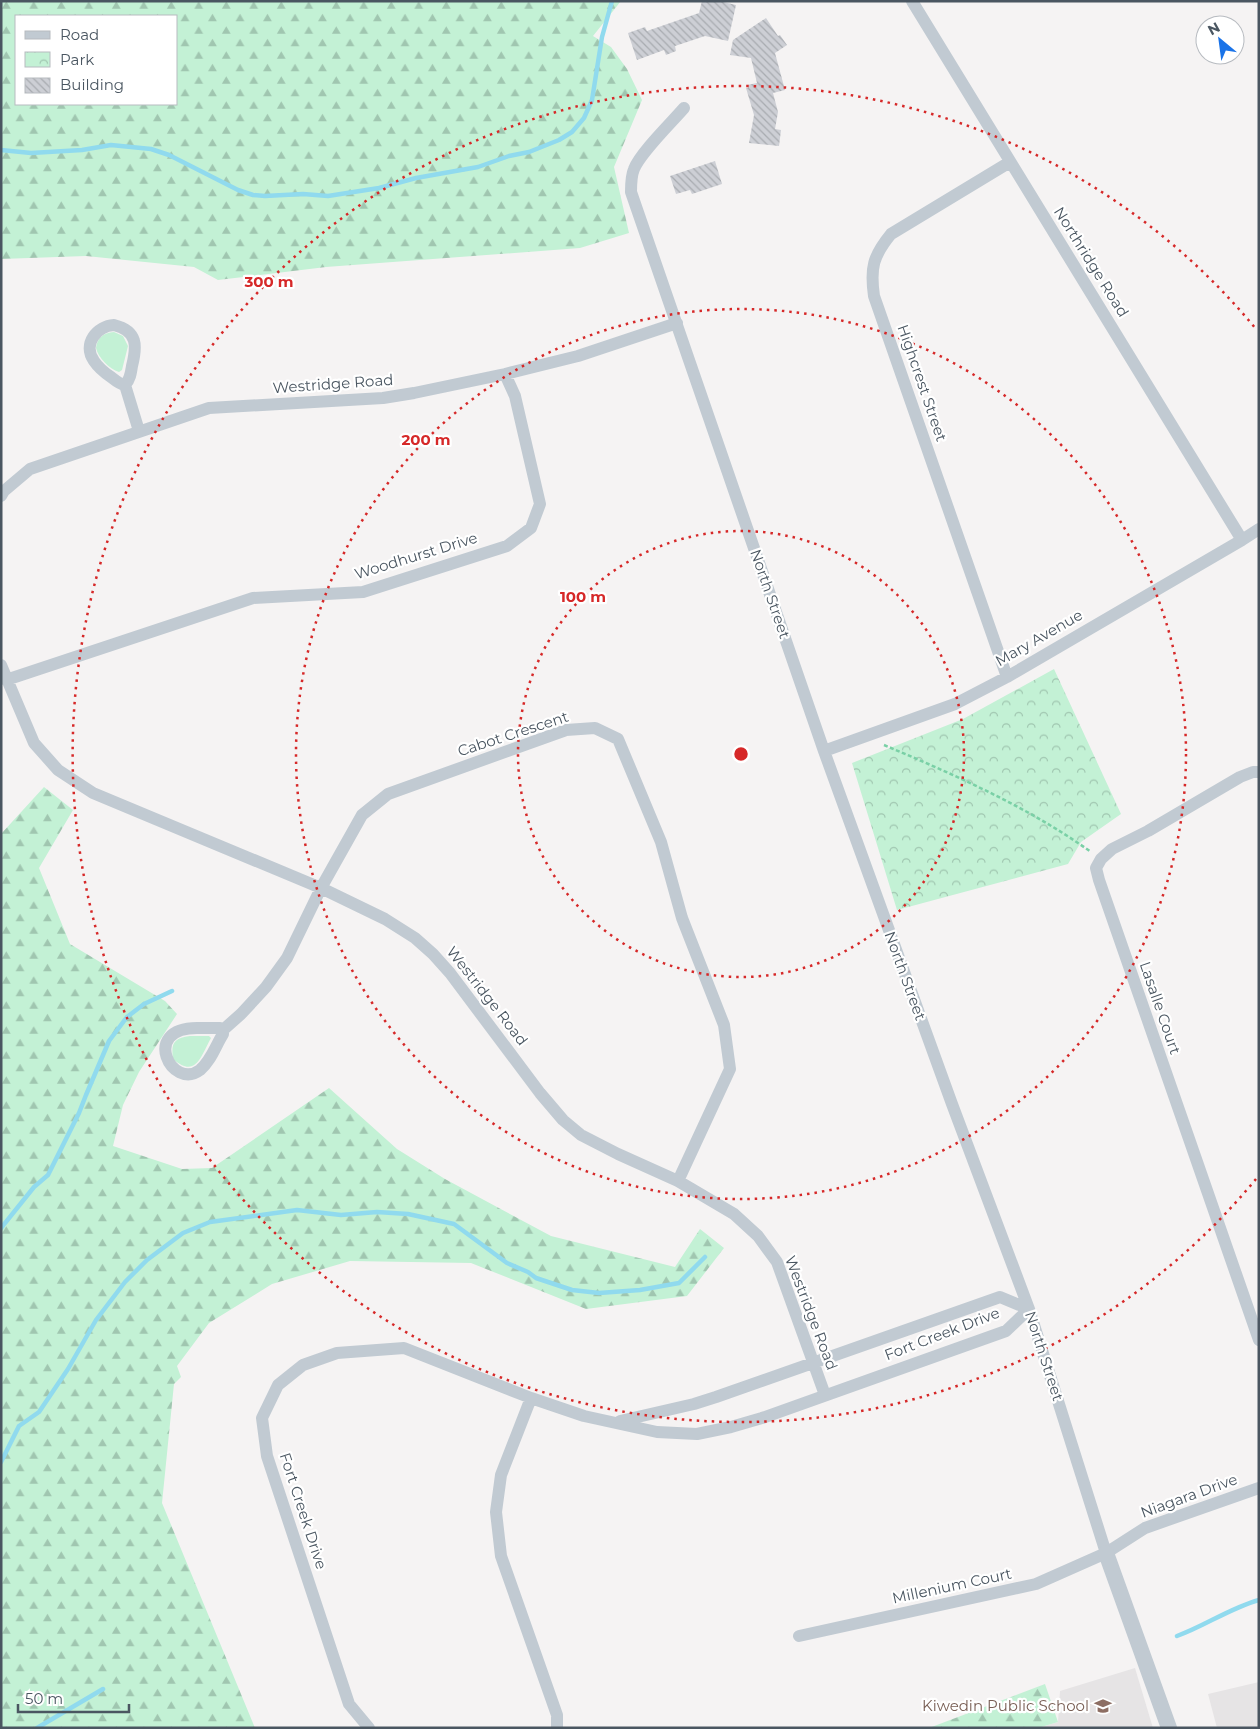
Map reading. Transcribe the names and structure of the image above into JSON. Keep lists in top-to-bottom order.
{
  "streets": {
    "street": [
      "Northridge Road",
      "Highcrest Street",
      "Westridge Road",
      "Woodhurst Drive",
      "North Street",
      "Mary Avenue",
      "Cabot Crescent",
      "Lasalle Court",
      "Fort Creek Drive",
      "Niagara Drive",
      "Millenium Court"
    ]
  },
  "crossings": [
    ["Northridge Road", "Highcrest Street"],
    ["Northridge Road", "Mary Avenue"],
    ["Highcrest Street", "Mary Avenue"],
    ["Westridge Road", "Woodhurst Drive"],
    ["Westridge Road", "North Street"],
    ["Westridge Road", "Cabot Crescent"],
    ["Westridge Road", "Fort Creek Drive"],
    ["North Street", "Mary Avenue"],
    ["North Street", "Fort Creek Drive"],
    ["North Street", "Niagara Drive"],
    ["North Street", "Millenium Court"],
    ["Niagara Drive", "Millenium Court"]
  ],
  "places": {
    "school or university": ["Kiwedin Public School"]
  },
  "legend": ["Road", "Park", "Building"],
  "scale_bar": "50 m",
  "north": "top left",
  "rings": ["300 m", "200 m", "100 m"]
}
